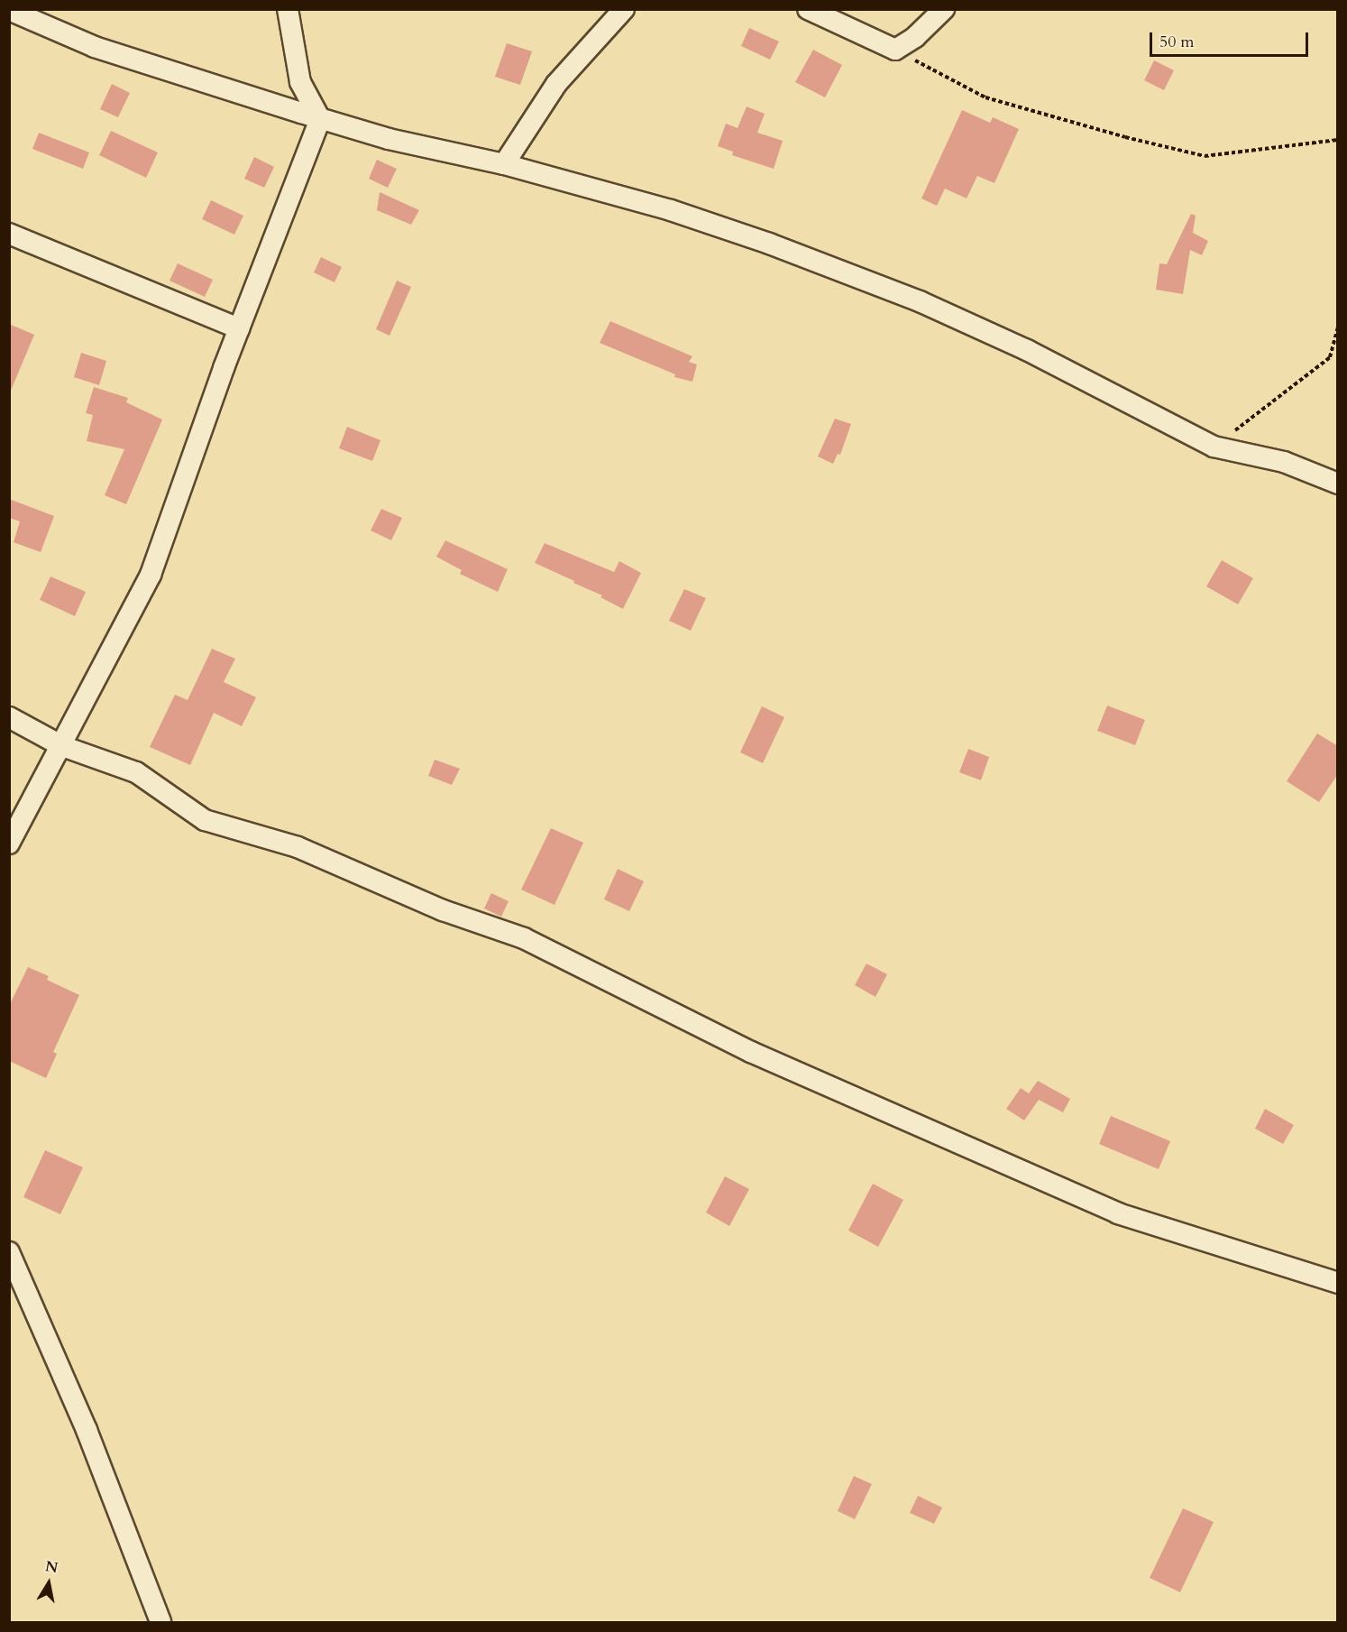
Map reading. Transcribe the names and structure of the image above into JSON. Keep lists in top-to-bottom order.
{
  "scale_bar": "50 m",
  "north": "top"
}
